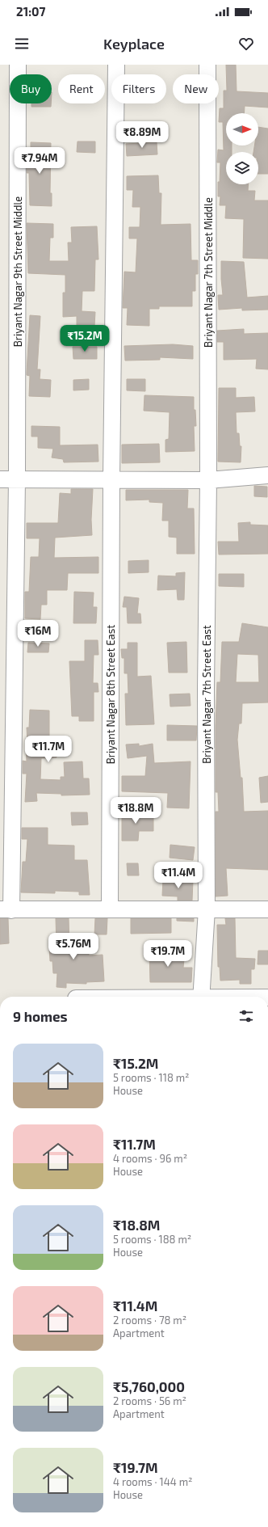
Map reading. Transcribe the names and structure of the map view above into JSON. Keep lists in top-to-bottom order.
{
  "streets": {
    "street": [
      "Briyant Nagar 9th Street Middle",
      "Briyant Nagar 7th Street Middle",
      "Briyant Nagar 8th Street East",
      "Briyant Nagar 7th Street East"
    ]
  },
  "crossings": [
    ["Briyant Nagar 7th Street Middle", "Briyant Nagar 7th Street East"]
  ],
  "north": "right",
  "page": {
    "status": "21:07",
    "header": "Keyplace",
    "chip": [
      "Buy",
      "Rent",
      "Filters",
      "New"
    ],
    "price": [
      "₹8.89M",
      "₹7.94M",
      "₹15.2M",
      "₹16M",
      "₹11.7M",
      "₹18.8M",
      "₹11.4M",
      "₹5.76M",
      "₹19.7M"
    ],
    "heading": "9 homes",
    "list": [
      {
        "name": "₹15.2M",
        "note": "5 rooms · 118 m² · House"
      },
      {
        "name": "₹11.7M",
        "note": "4 rooms · 96 m² · House"
      },
      {
        "name": "₹18.8M",
        "note": "5 rooms · 188 m² · House"
      },
      {
        "name": "₹11.4M",
        "note": "2 rooms · 78 m² · Apartment"
      },
      {
        "name": "₹5,760,000",
        "note": "2 rooms · 56 m² · Apartment"
      },
      {
        "name": "₹19.7M",
        "note": "4 rooms · 144 m² · House"
      }
    ]
  }
}
